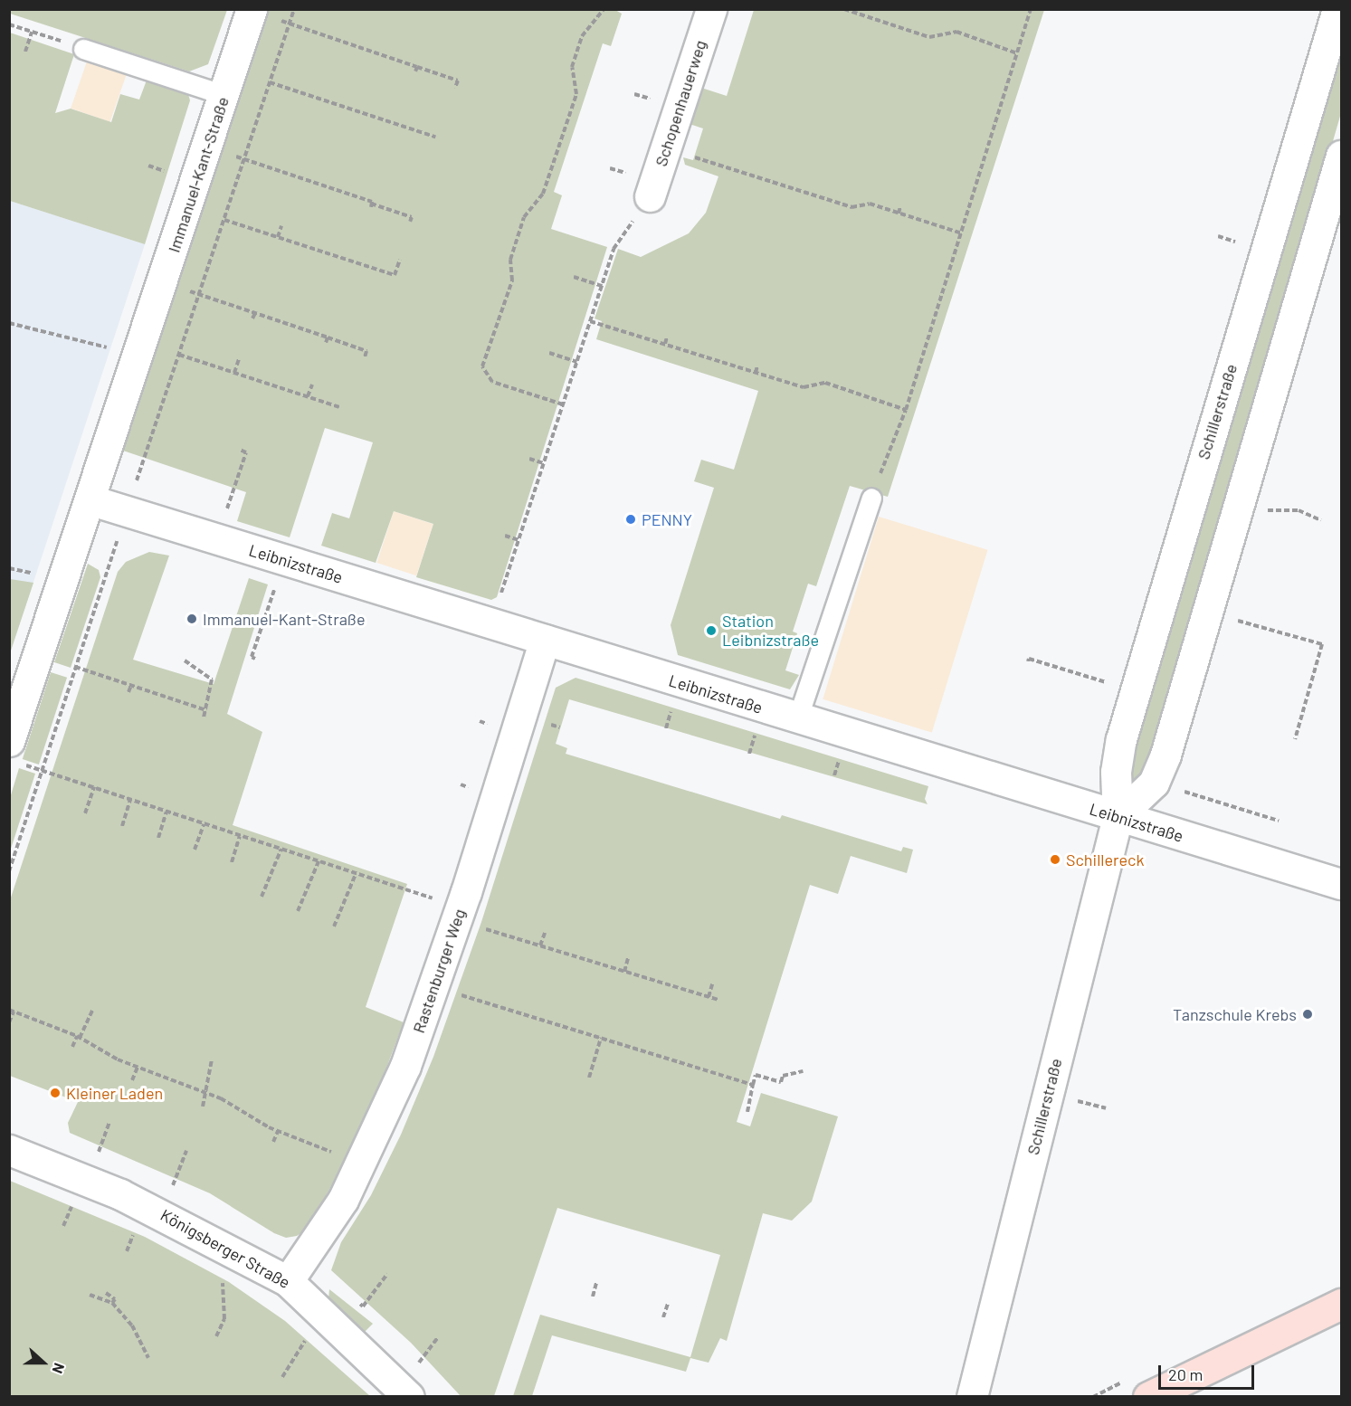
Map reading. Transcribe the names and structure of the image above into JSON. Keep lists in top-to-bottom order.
{
  "streets": {
    "street": [
      "Schopenhauerweg",
      "Immanuel-Kant-Straße",
      "Schillerstraße",
      "Leibnizstraße",
      "Rastenburger Weg",
      "Königsberger Straße"
    ]
  },
  "crossings": [
    ["Immanuel-Kant-Straße", "Leibnizstraße"],
    ["Schillerstraße", "Leibnizstraße"],
    ["Leibnizstraße", "Rastenburger Weg"],
    ["Rastenburger Weg", "Königsberger Straße"]
  ],
  "places": [
    "PENNY",
    "Immanuel-Kant-Straße",
    "Station Leibnizstraße",
    "Schillereck",
    "Tanzschule Krebs",
    "Kleiner Laden"
  ],
  "scale_bar": "20 m",
  "north": "right"
}
